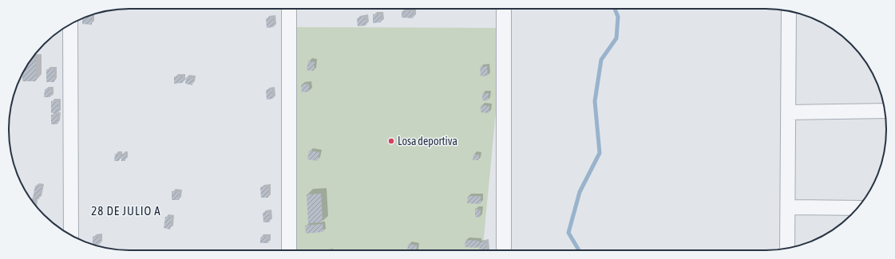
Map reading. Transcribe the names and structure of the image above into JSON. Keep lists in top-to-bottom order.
{
  "districts": ["28 DE JULIO A"],
  "places": ["Losa deportiva"]
}
